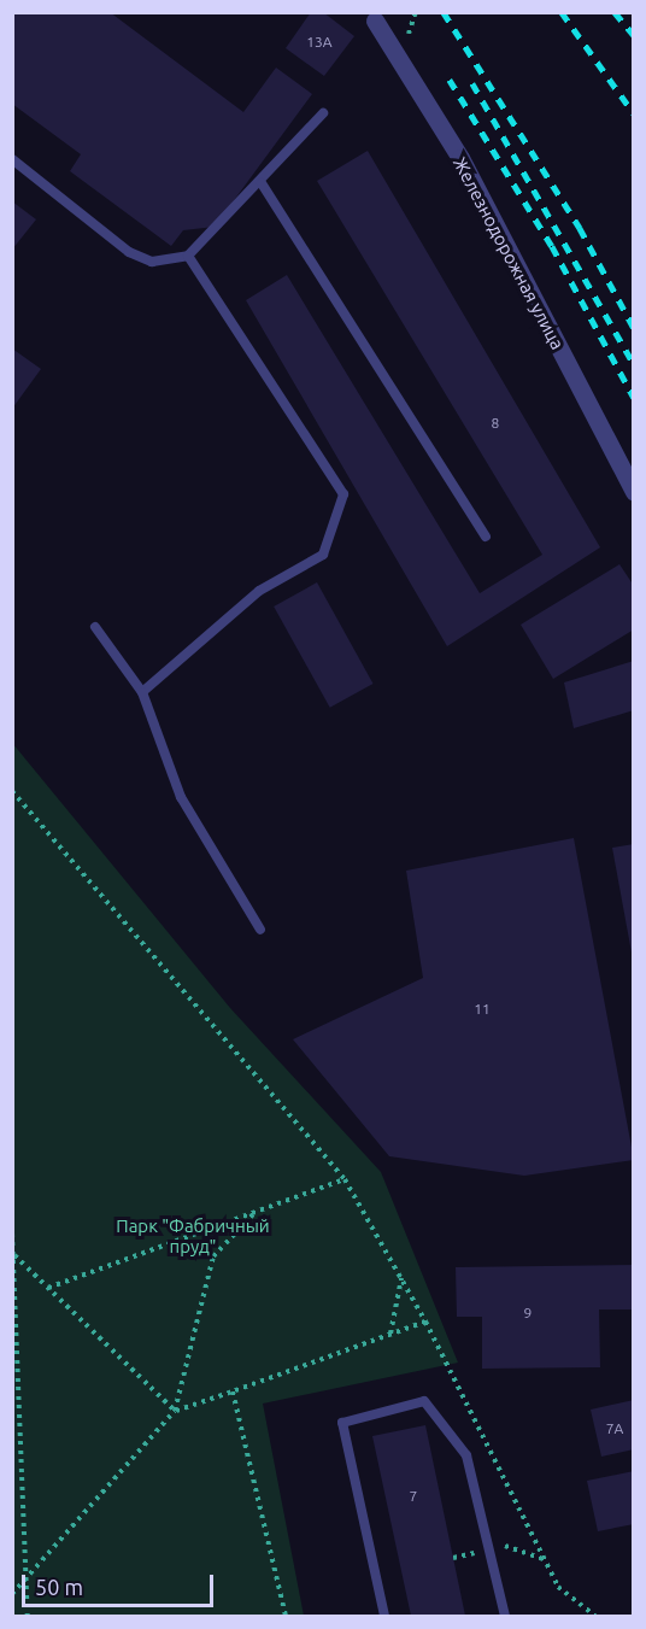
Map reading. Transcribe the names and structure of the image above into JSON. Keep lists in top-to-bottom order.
{
  "streets": {
    "street": ["Железнодорожная улица"]
  },
  "parks": ["Парк \"Фабричный пруд\""],
  "house_numbers": [
    "13А",
    "8",
    "11",
    "9",
    "7А",
    "7"
  ],
  "scale_bar": "50 m"
}
